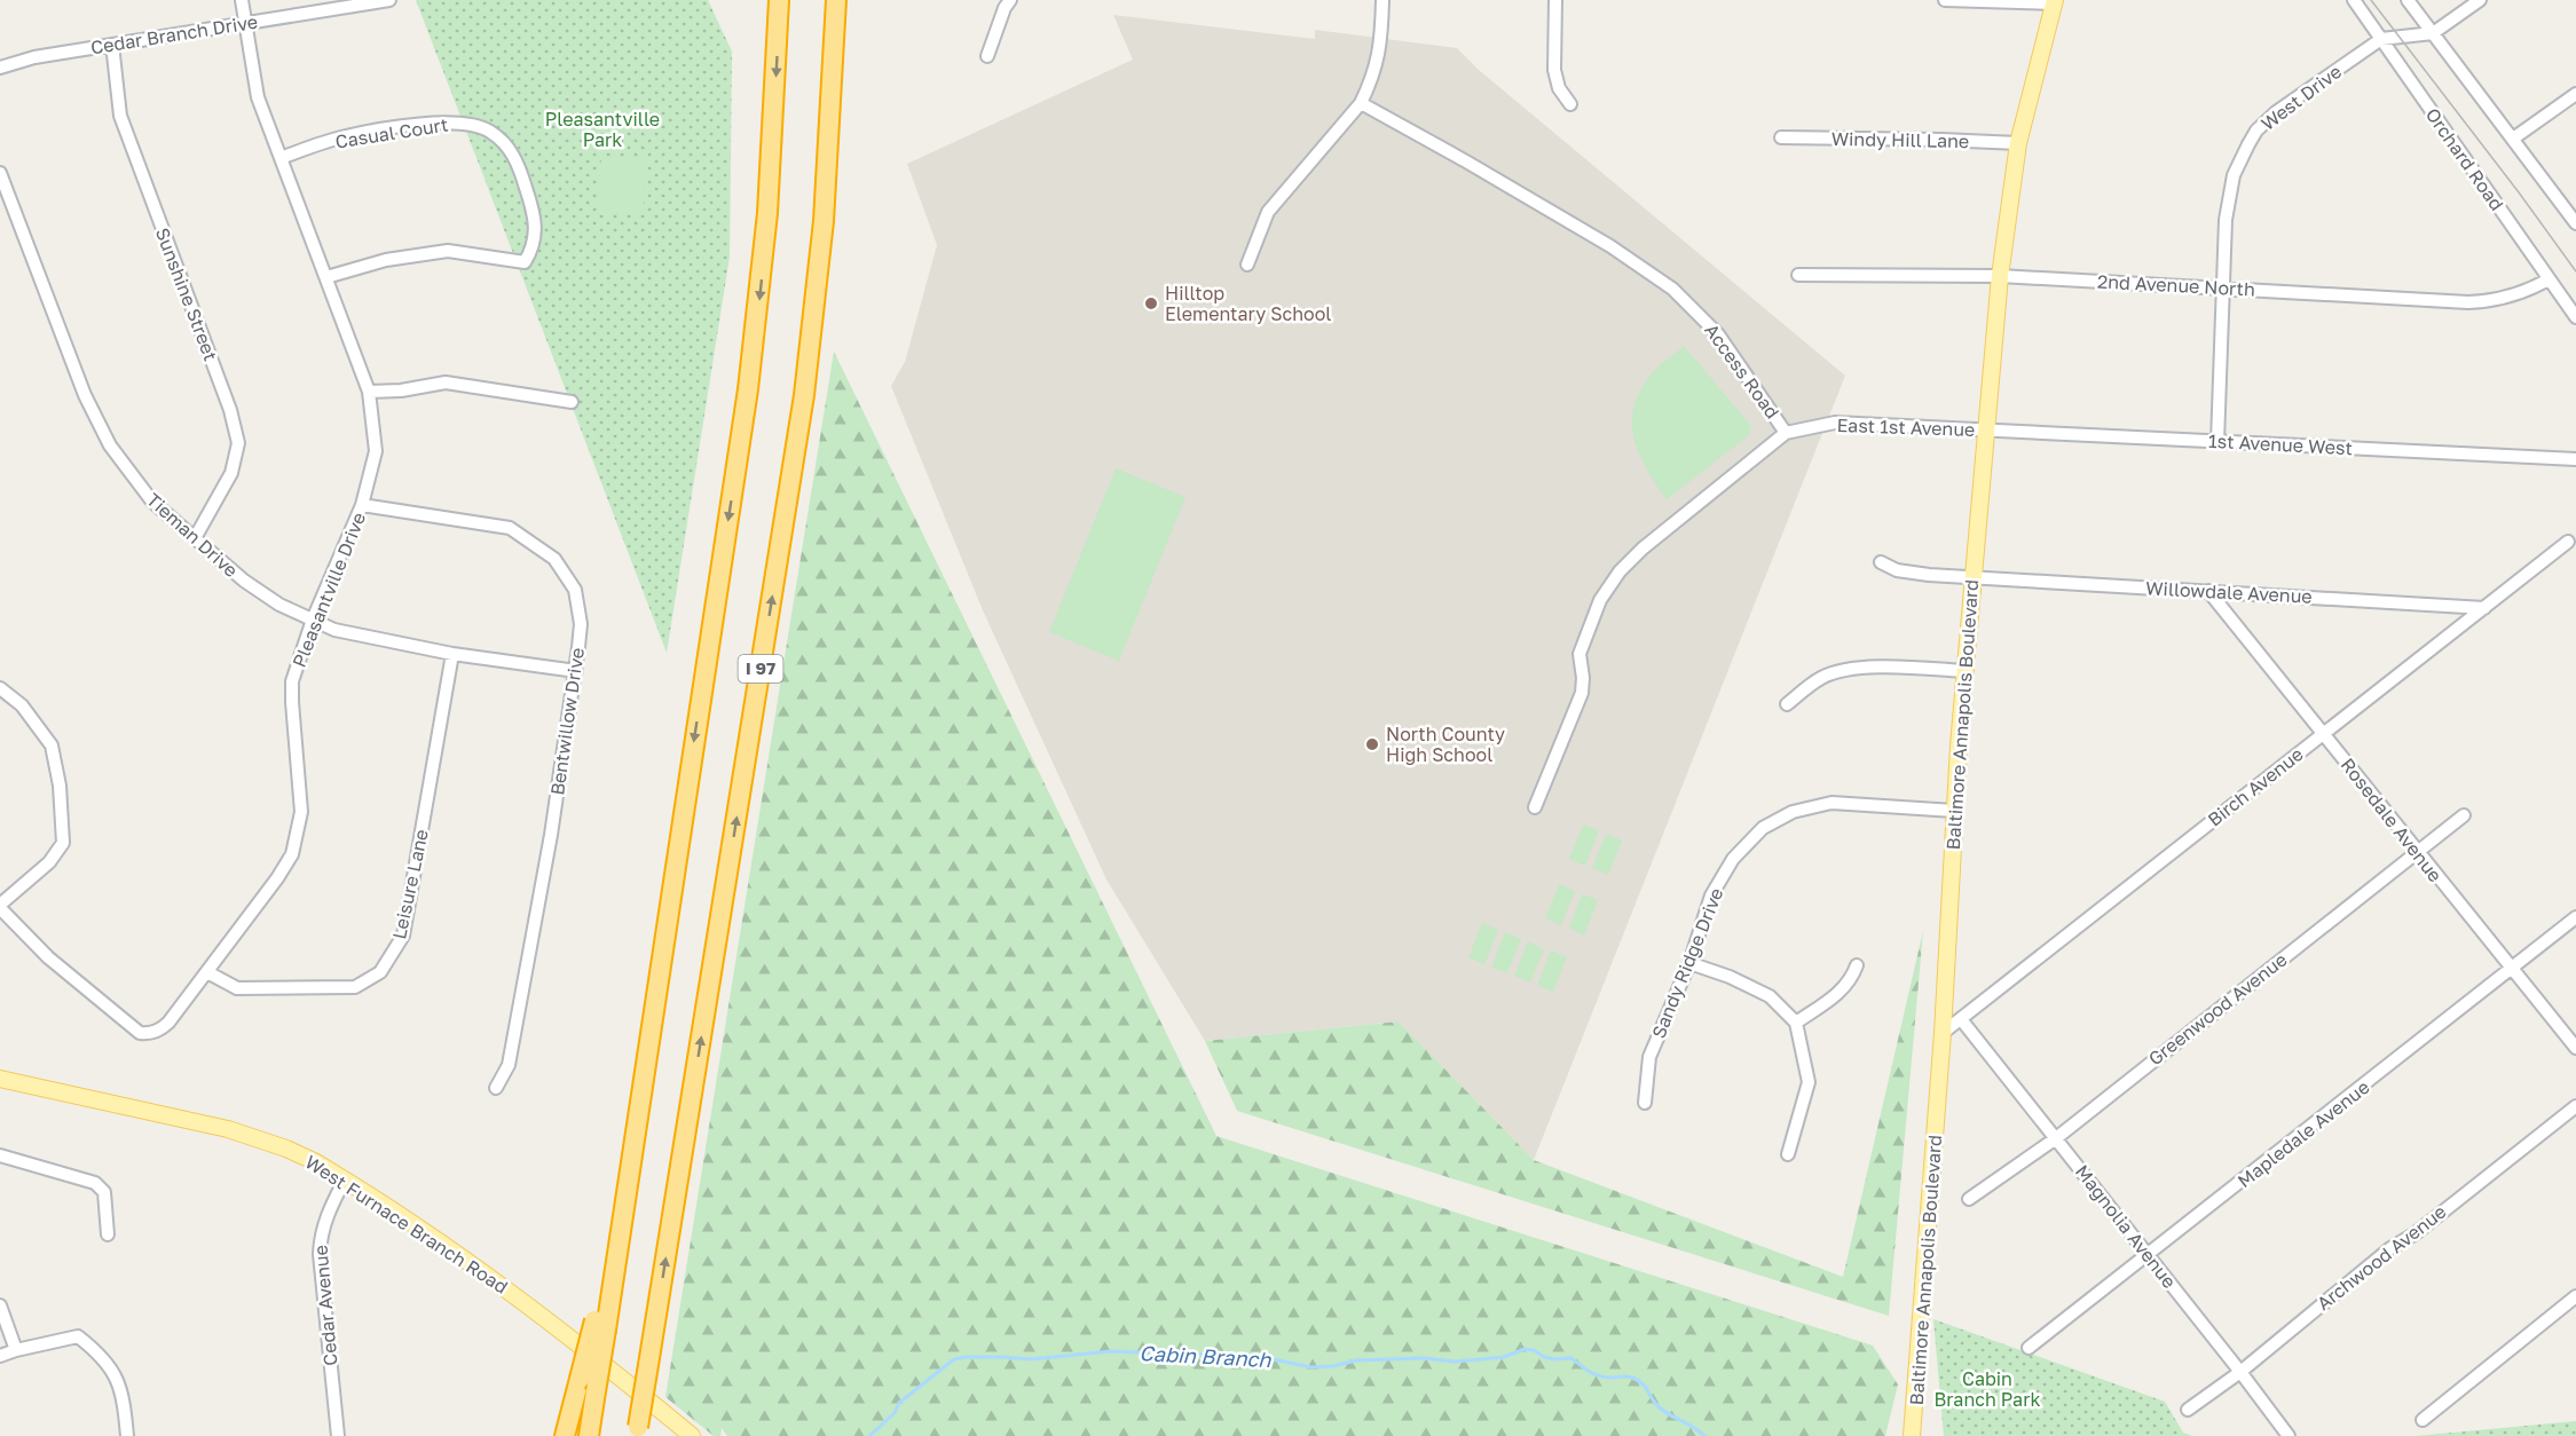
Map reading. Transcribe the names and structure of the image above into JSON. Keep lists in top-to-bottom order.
{
  "streets": {
    "highway": ["I 97"],
    "main road": ["Baltimore Annapolis Boulevard", "West Furnace Branch Road"],
    "street": [
      "Cedar Branch Drive",
      "West Drive",
      "Casual Court",
      "Windy Hill Lane",
      "Orchard Road",
      "2nd Avenue North",
      "Sunshine Street",
      "Access Road",
      "East 1st Avenue",
      "1st Avenue West",
      "Tieman Drive",
      "Pleasantville Drive",
      "Willowdale Avenue",
      "Bentwillow Drive",
      "Birch Avenue",
      "Rosedale Avenue",
      "Leisure Lane",
      "Sandy Ridge Drive",
      "Greenwood Avenue",
      "Mapledale Avenue",
      "Magnolia Avenue",
      "Archwood Avenue",
      "Cedar Avenue"
    ]
  },
  "crossings": [
    ["Cedar Branch Drive", "Sunshine Street"],
    ["Cedar Branch Drive", "Pleasantville Drive"],
    ["West Drive", "Orchard Road"],
    ["West Drive", "2nd Avenue North"],
    ["West Drive", "1st Avenue West"],
    ["Casual Court", "Pleasantville Drive"],
    ["Windy Hill Lane", "Baltimore Annapolis Boulevard"],
    ["Orchard Road", "2nd Avenue North"],
    ["2nd Avenue North", "Baltimore Annapolis Boulevard"],
    ["Sunshine Street", "Tieman Drive"],
    ["Access Road", "East 1st Avenue"],
    ["East 1st Avenue", "1st Avenue West"],
    ["East 1st Avenue", "Baltimore Annapolis Boulevard"],
    ["1st Avenue West", "Baltimore Annapolis Boulevard"],
    ["Tieman Drive", "Pleasantville Drive"],
    ["Tieman Drive", "Bentwillow Drive"],
    ["Tieman Drive", "Leisure Lane"],
    ["Pleasantville Drive", "Bentwillow Drive"],
    ["Pleasantville Drive", "Leisure Lane"],
    ["Willowdale Avenue", "Baltimore Annapolis Boulevard"],
    ["Willowdale Avenue", "Birch Avenue"],
    ["Willowdale Avenue", "Rosedale Avenue"],
    ["Baltimore Annapolis Boulevard", "Birch Avenue"],
    ["Baltimore Annapolis Boulevard", "Sandy Ridge Drive"],
    ["Birch Avenue", "Rosedale Avenue"],
    ["Birch Avenue", "Magnolia Avenue"],
    ["Rosedale Avenue", "Greenwood Avenue"],
    ["Rosedale Avenue", "Mapledale Avenue"],
    ["Greenwood Avenue", "Magnolia Avenue"],
    ["Mapledale Avenue", "Magnolia Avenue"],
    ["West Furnace Branch Road", "Cedar Avenue"],
    ["Magnolia Avenue", "Archwood Avenue"]
  ],
  "water": ["Cabin Branch"],
  "parks": ["Pleasantville Park", "Cabin Branch Park"],
  "places": ["Hilltop Elementary School", "North County High School"]
}
